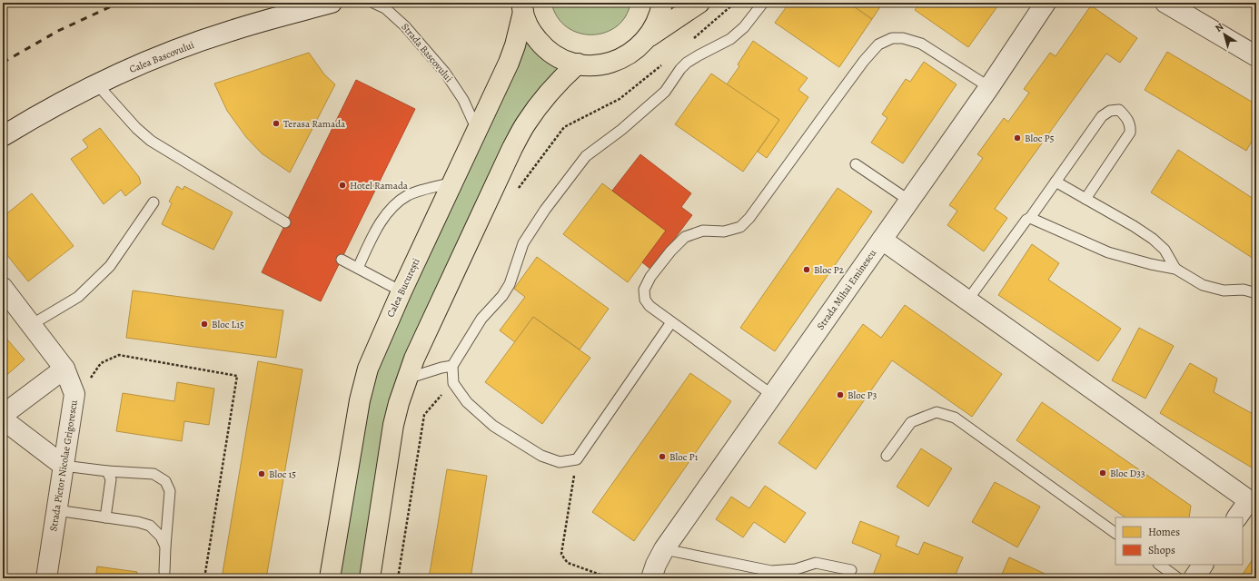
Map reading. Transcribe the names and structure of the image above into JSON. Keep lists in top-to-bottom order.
{
  "streets": {
    "main road": ["Calea București"],
    "street": ["Calea Bascovului", "Strada Mihai Eminescu", "Strada Pictor Nicolae Grigorescu"],
    "lane": ["Strada Bascovului"]
  },
  "crossings": [
    ["Strada Bascovului", "Calea București"]
  ],
  "places": [
    "Terasa Ramada",
    "Bloc P5",
    "Hotel Ramada",
    "Bloc P2",
    "Bloc L15",
    "Bloc P3",
    "Bloc P1",
    "Bloc D33",
    "Bloc 15"
  ],
  "legend": ["Homes", "Shops"],
  "north": "top left"
}
